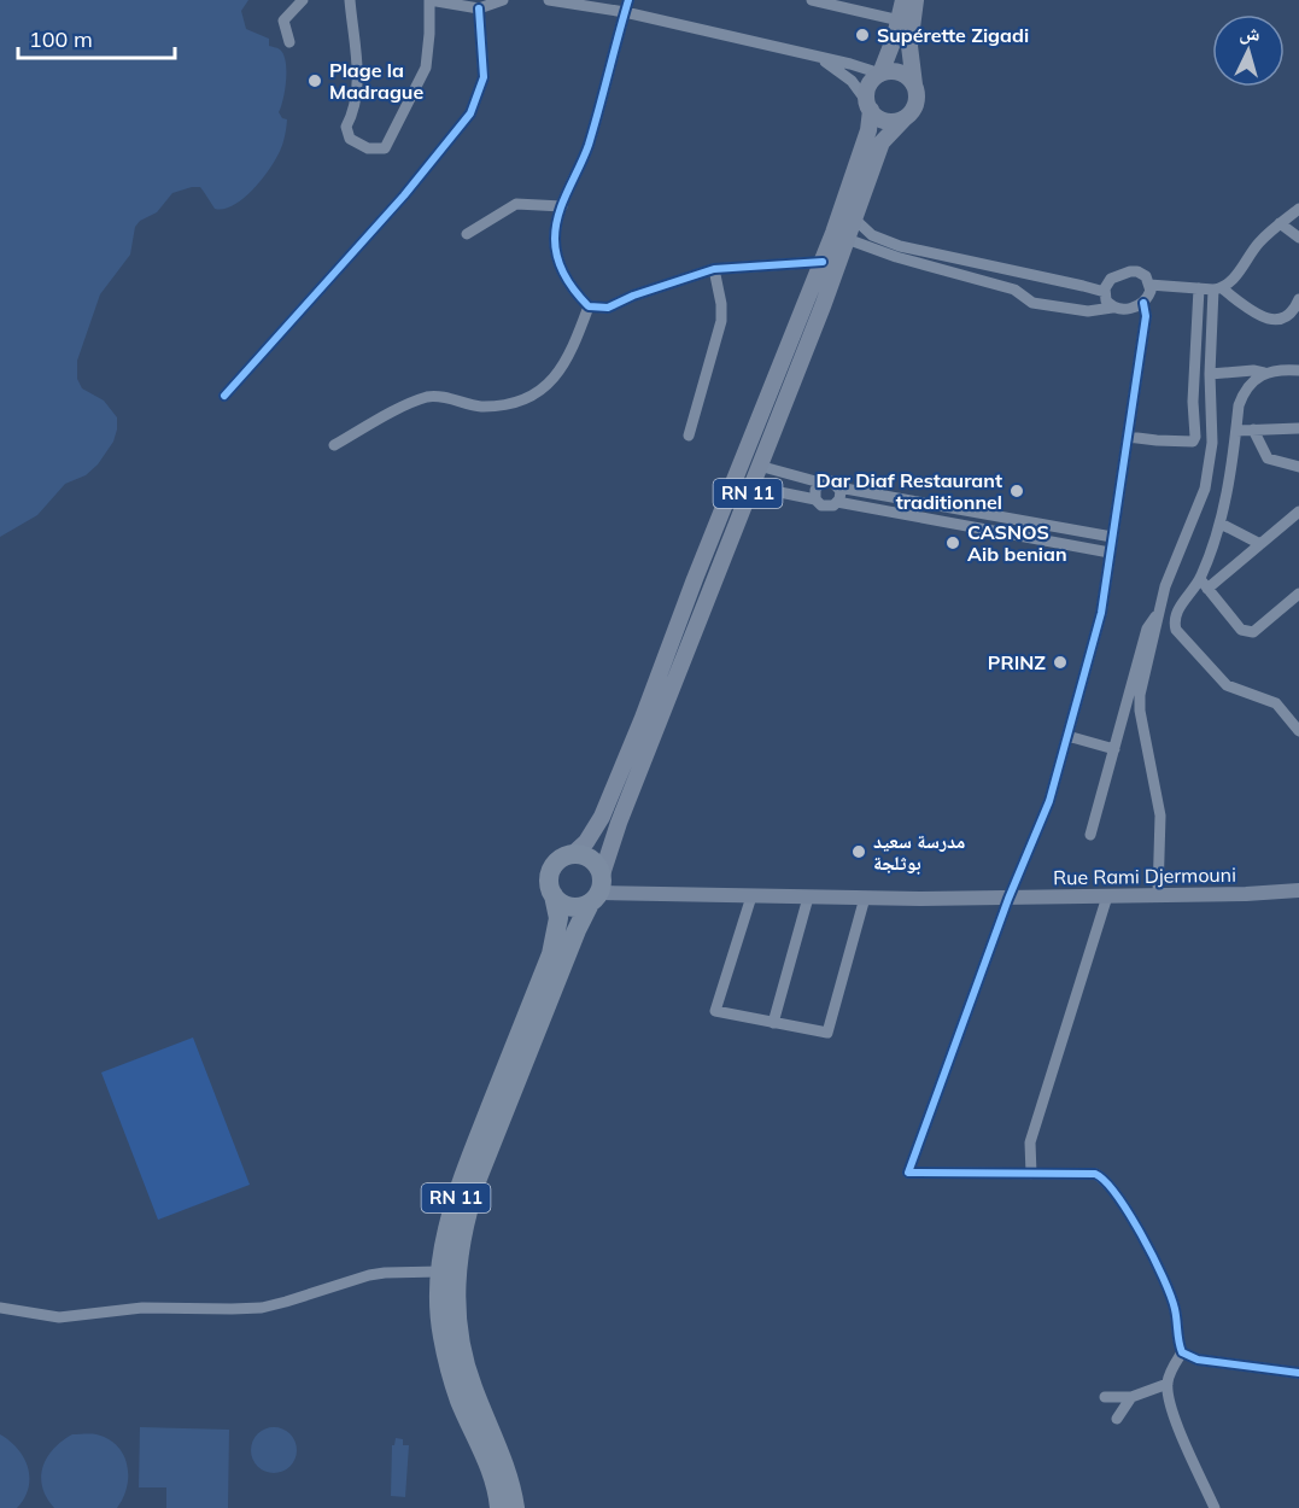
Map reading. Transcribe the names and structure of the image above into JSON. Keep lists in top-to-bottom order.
{
  "streets": {
    "highway": ["RN 11"],
    "main road": ["Rue Rami Djermouni"]
  },
  "crossings": [
    ["RN 11", "Rue Rami Djermouni"]
  ],
  "places": [
    "Supérette Zigadi",
    "Plage la Madrague",
    "Dar Diaf Restaurant traditionnel",
    "CASNOS Aib benian",
    "PRINZ",
    "مدرسة سعيد بوثلجة"
  ],
  "scale_bar": "100 m",
  "north": "top"
}
